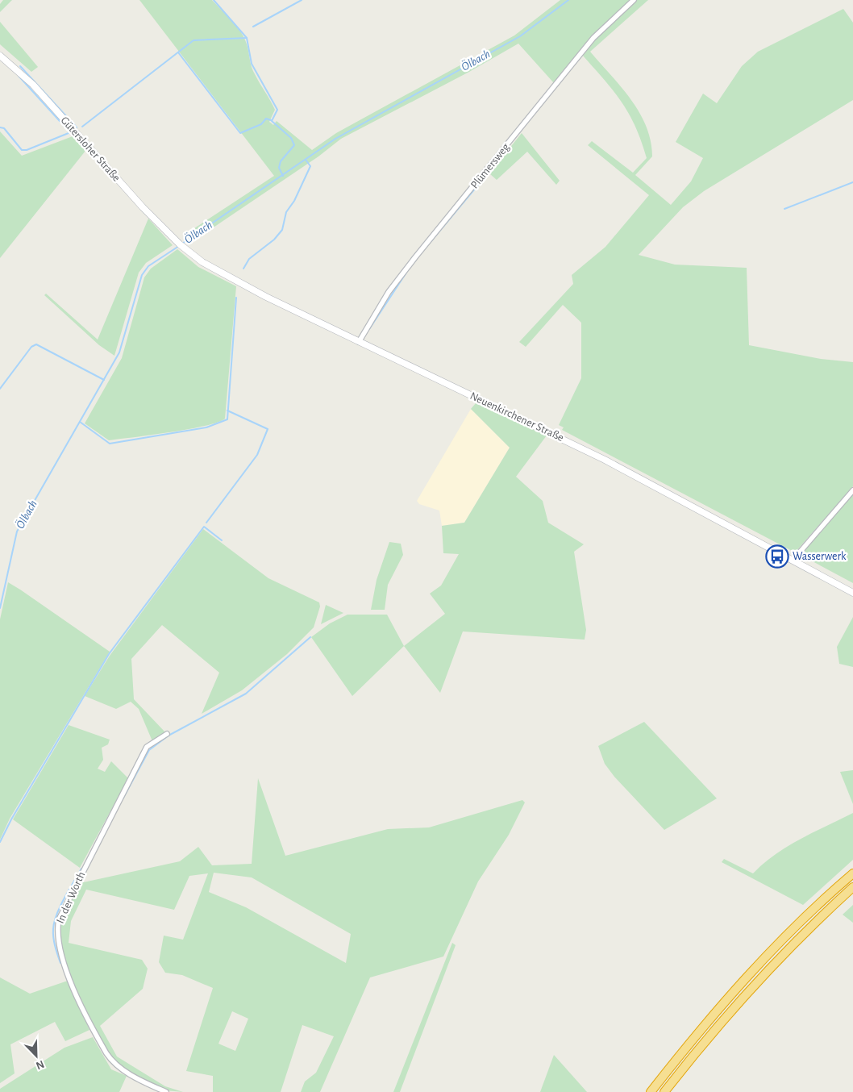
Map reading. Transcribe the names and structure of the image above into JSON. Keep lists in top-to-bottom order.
{
  "streets": {
    "main road": ["Gütersloher Straße", "Neuenkirchener Straße"],
    "street": ["Plümersweg", "In der Worth"]
  },
  "crossings": [
    ["Gütersloher Straße", "Neuenkirchener Straße"],
    ["Plümersweg", "Neuenkirchener Straße"]
  ],
  "water": ["Ölbach"],
  "places": {
    "bus stop": ["Wasserwerk"]
  },
  "north": "bottom right"
}
